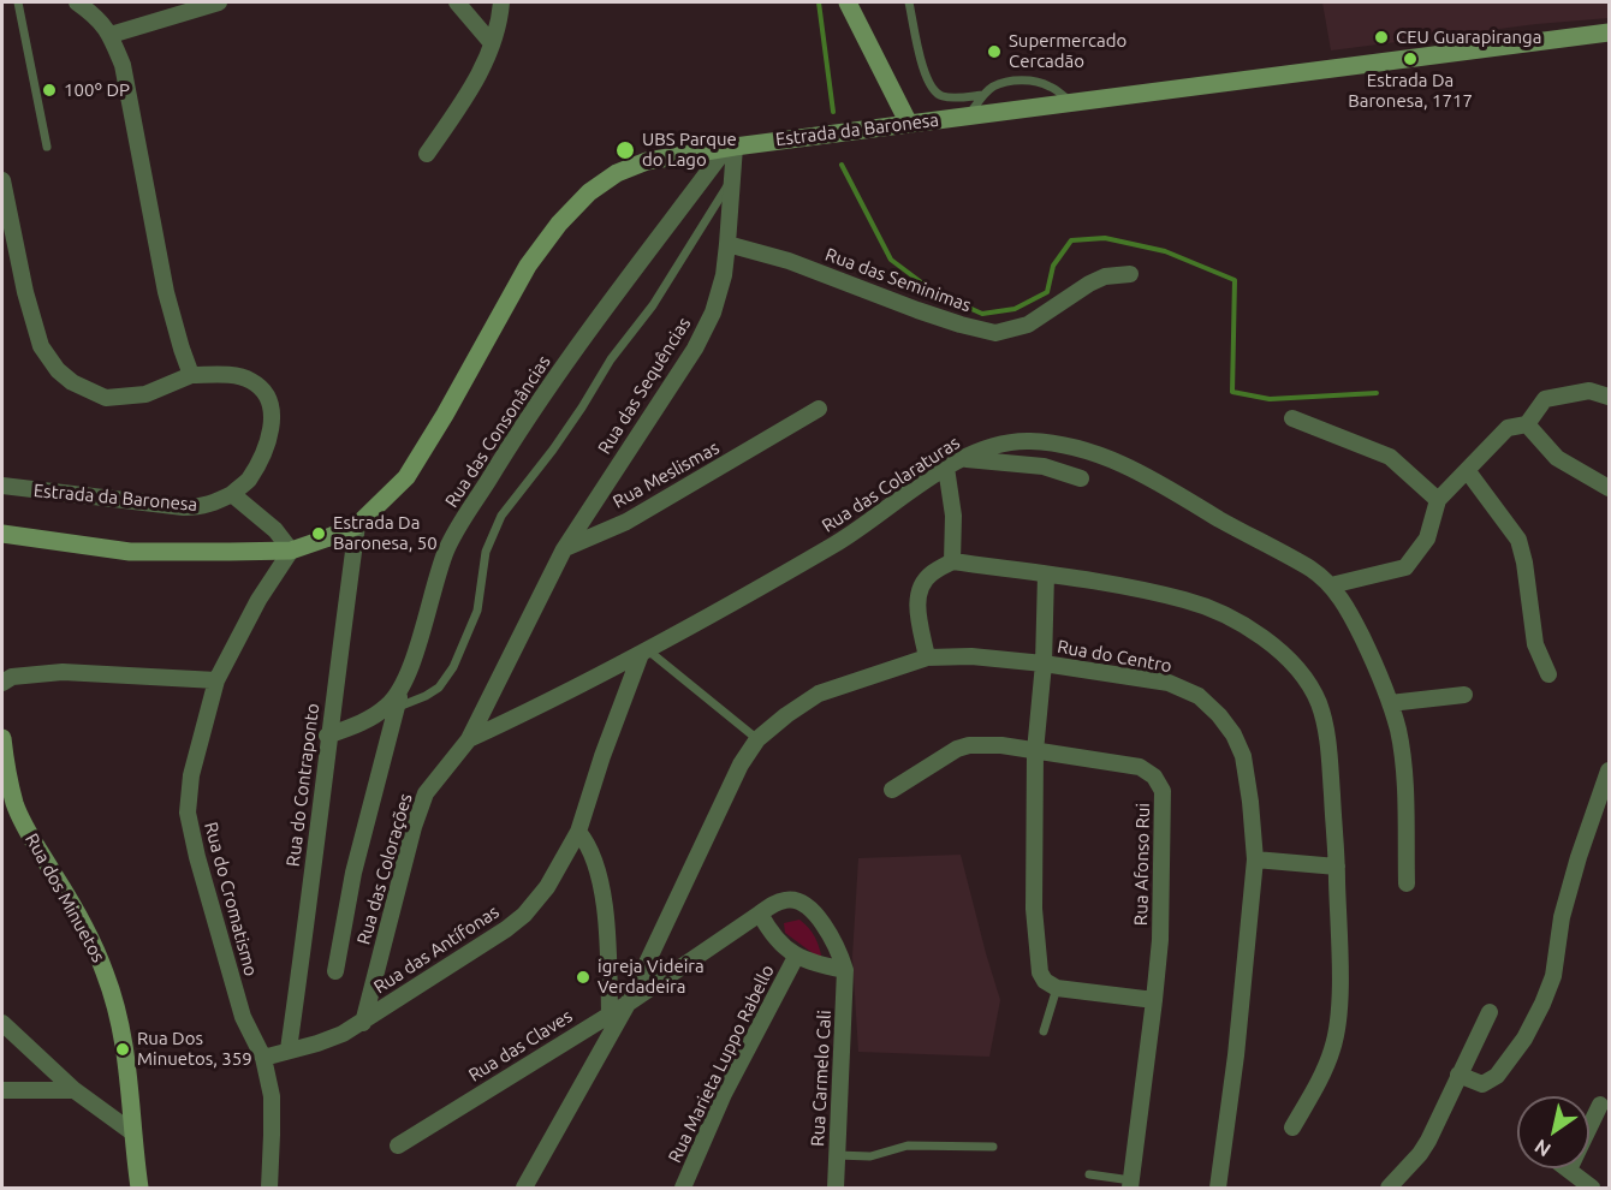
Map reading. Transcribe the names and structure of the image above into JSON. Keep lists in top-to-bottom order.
{
  "streets": {
    "main road": ["Estrada da Baronesa", "Rua dos Minuetos"],
    "street": [
      "Rua das Seminimas",
      "Rua das Sequências",
      "Rua das Consonâncias",
      "Rua Meslismas",
      "Rua das Colaraturas",
      "Rua do Centro",
      "Rua do Contraponto",
      "Rua Afonso Rui",
      "Rua das Colorações",
      "Rua do Cromatismo",
      "Rua das Antífonas",
      "Rua das Claves",
      "Rua Marieta Luppo Rabello",
      "Rua Carmelo Cali"
    ]
  },
  "crossings": [
    ["Estrada da Baronesa", "Rua das Sequências"],
    ["Estrada da Baronesa", "Rua das Consonâncias"],
    ["Estrada da Baronesa", "Rua do Contraponto"],
    ["Estrada da Baronesa", "Rua do Cromatismo"],
    ["Rua das Seminimas", "Rua das Sequências"],
    ["Rua das Sequências", "Rua das Consonâncias"],
    ["Rua das Sequências", "Rua Meslismas"],
    ["Rua das Colaraturas", "Rua das Colorações"],
    ["Rua das Colaraturas", "Rua das Antífonas"],
    ["Rua do Centro", "Rua das Claves"],
    ["Rua do Contraponto", "Rua das Antífonas"],
    ["Rua das Colorações", "Rua das Antífonas"],
    ["Rua do Cromatismo", "Rua das Antífonas"],
    ["Rua das Claves", "Rua Carmelo Cali"]
  ],
  "places": [
    "CEU Guarapiranga",
    "Supermercado Cercadão",
    "Estrada Da Baronesa, 1717",
    "100º DP",
    "UBS Parque do Lago",
    "Estrada Da Baronesa, 50",
    "igreja Videira Verdadeira",
    "Rua Dos Minuetos, 359"
  ],
  "north": "bottom left"
}
